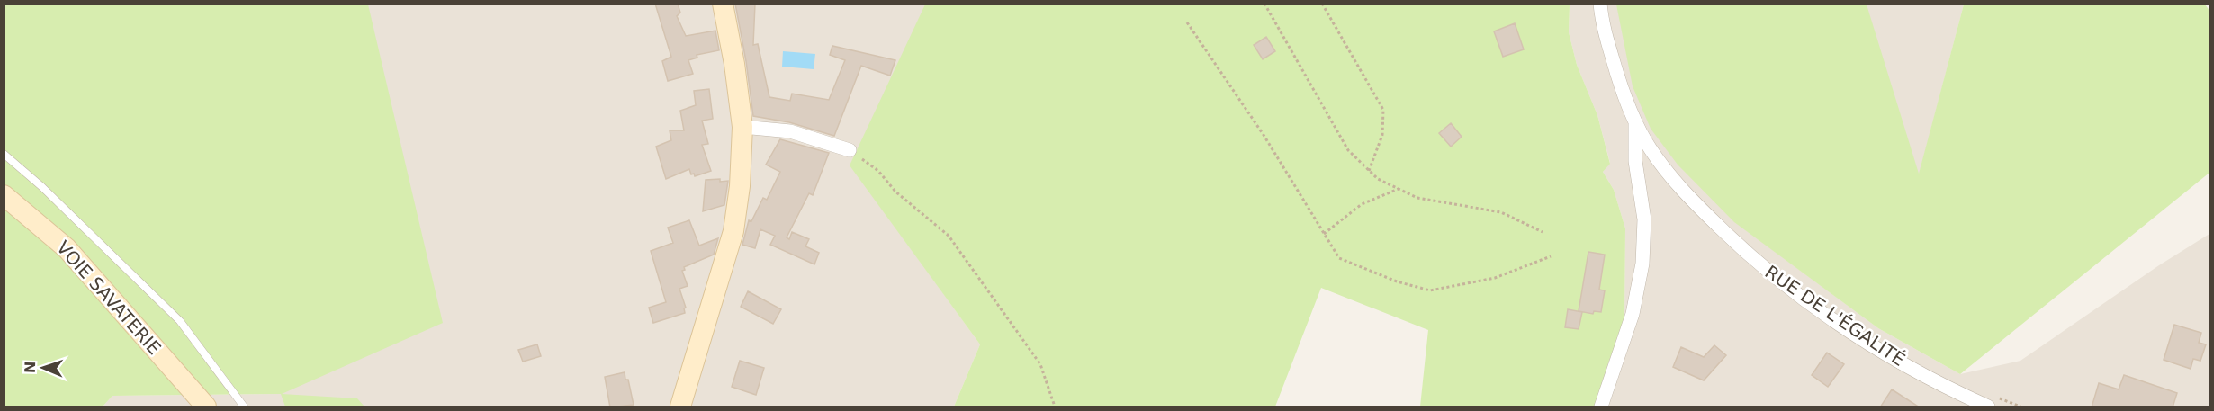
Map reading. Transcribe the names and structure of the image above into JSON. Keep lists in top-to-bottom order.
{
  "streets": {
    "street": ["VOIE SAVATERIE", "RUE DE L'ÉGALITÉ"]
  },
  "north": "left"
}
